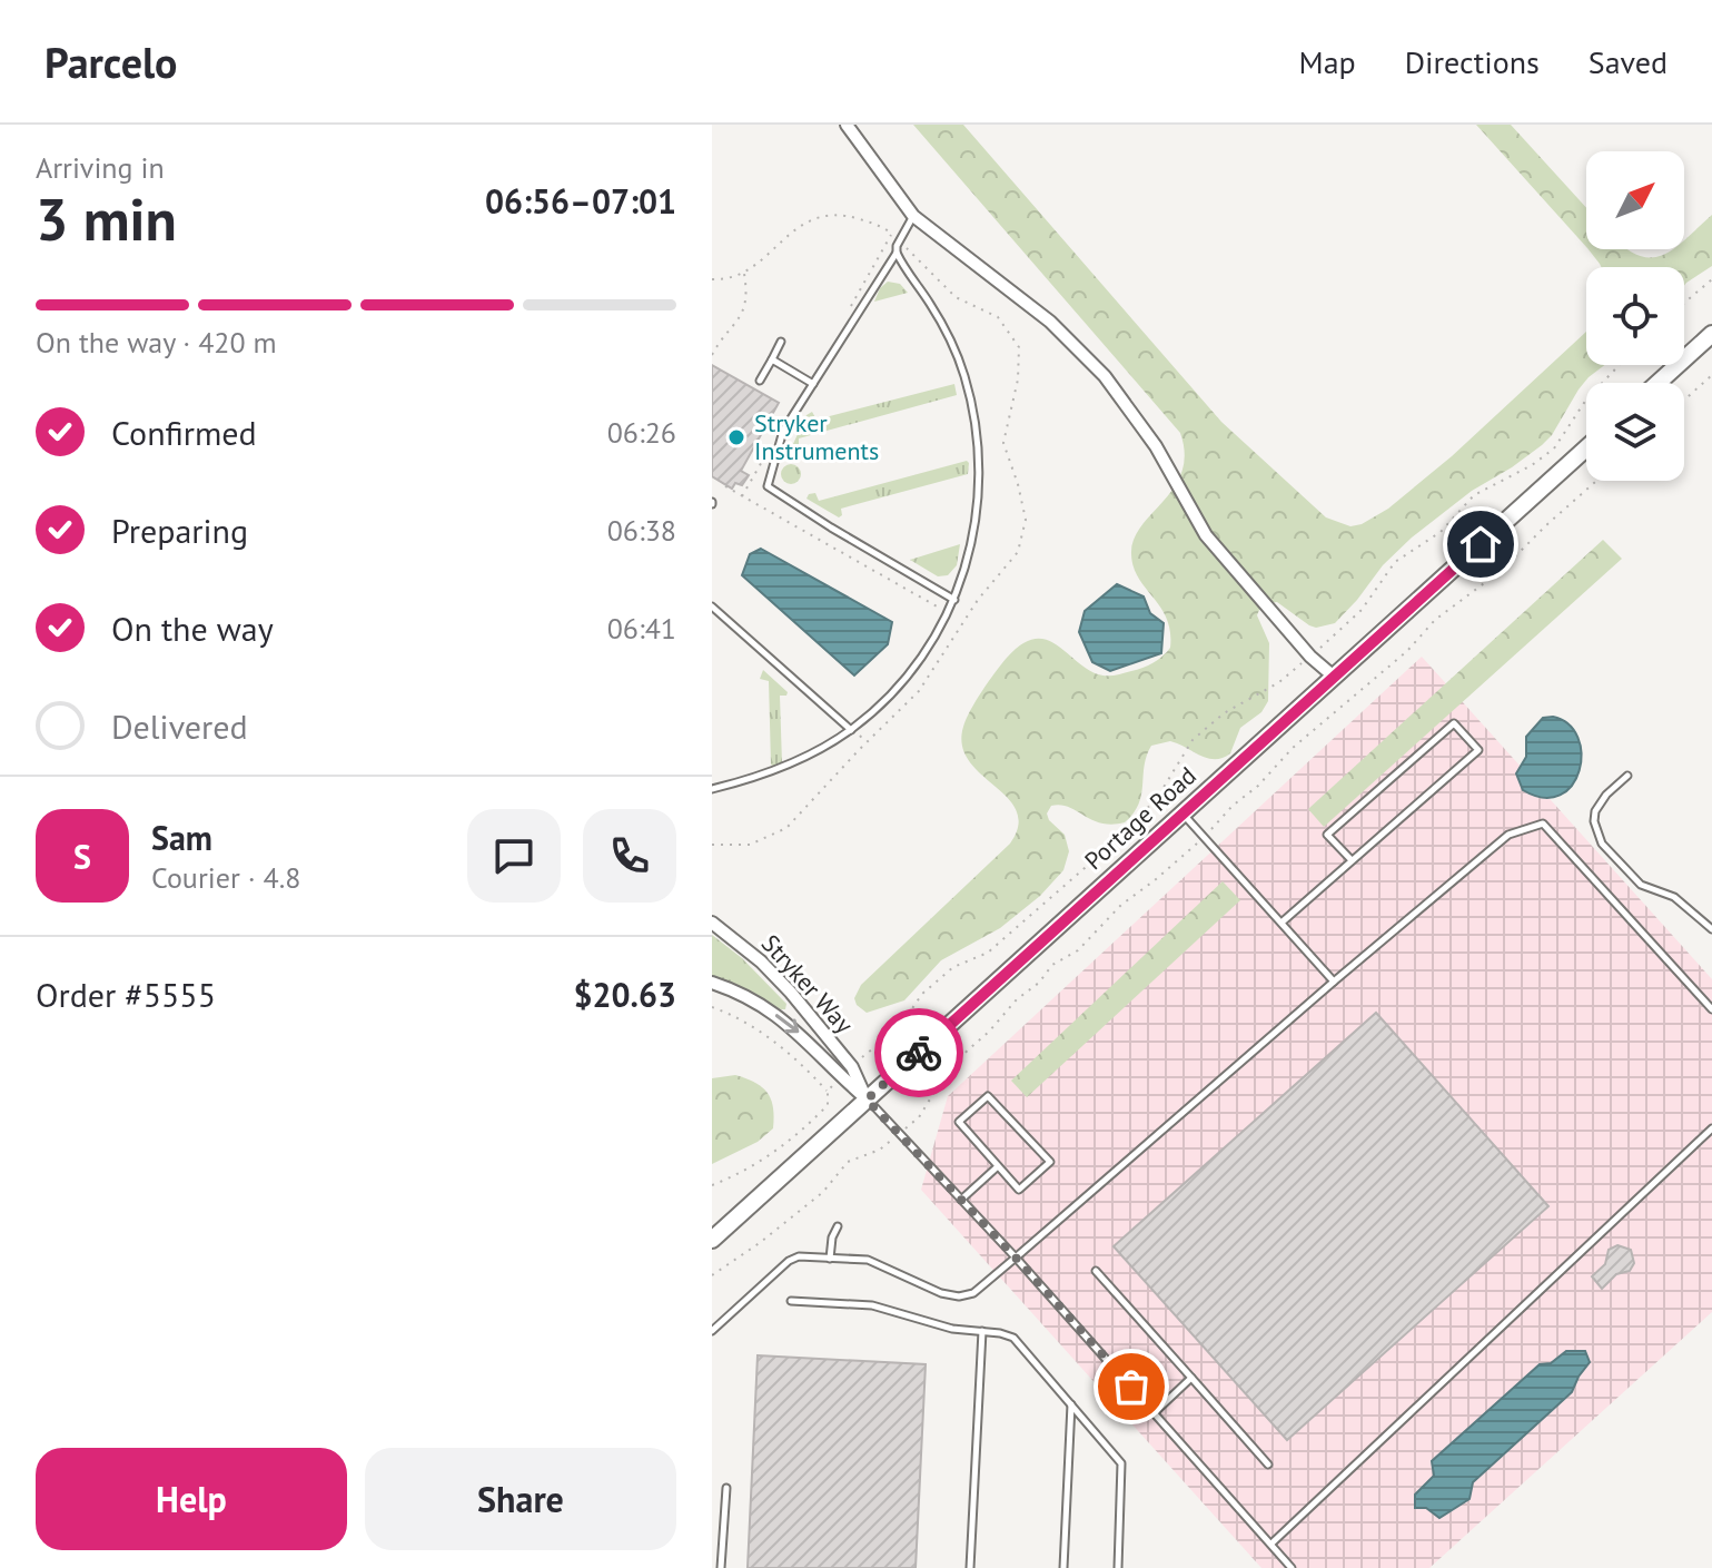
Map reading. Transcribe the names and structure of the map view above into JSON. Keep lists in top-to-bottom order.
{
  "streets": {
    "main road": ["Portage Road"],
    "street": ["Stryker Way"]
  },
  "crossings": [
    ["Portage Road", "Stryker Way"]
  ],
  "places": ["Stryker Instruments"],
  "north": "top right",
  "page": {
    "header": "Parcelo",
    "nav": ["Map", "Directions", "Saved"],
    "heading": ["3 min", "Arriving in", "06:56–07:01"],
    "panel": [
      "Sam",
      "Courier · 4.8",
      "Order #5555",
      "$20.63"
    ],
    "bar": "On the way · 420 m",
    "list": [
      ["Confirmed", "06:26"],
      ["Preparing", "06:38"],
      ["On the way", "06:41"],
      "Delivered"
    ],
    "round": "S",
    "buttons": ["Help", "Share"]
  }
}
